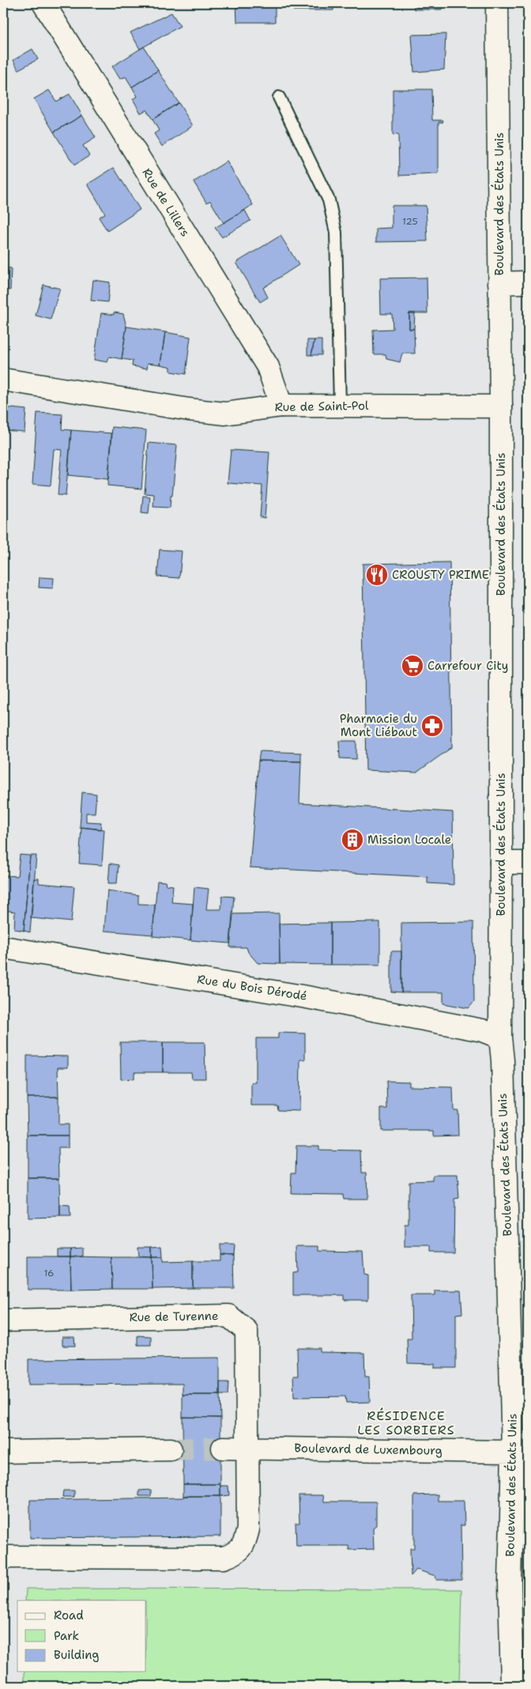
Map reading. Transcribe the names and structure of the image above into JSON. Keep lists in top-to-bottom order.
{
  "streets": {
    "street": [
      "Rue de Lillers",
      "Boulevard des États Unis",
      "Rue de Saint-Pol",
      "Rue du Bois Dérodé",
      "Rue de Turenne",
      "Boulevard de Luxembourg"
    ]
  },
  "crossings": [
    ["Rue de Lillers", "Rue de Saint-Pol"],
    ["Boulevard des États Unis", "Rue de Saint-Pol"],
    ["Boulevard des États Unis", "Rue du Bois Dérodé"],
    ["Boulevard des États Unis", "Boulevard de Luxembourg"],
    ["Rue de Turenne", "Boulevard de Luxembourg"]
  ],
  "districts": ["RÉSIDENCE LES SORBIERS"],
  "places": {
    "restaurant": ["CROUSTY PRIME"],
    "supermarket": ["Carrefour City"],
    "pharmacy": ["Pharmacie du Mont Liébaut"],
    "building": ["Mission Locale"]
  },
  "house_numbers": ["125", "16"],
  "legend": ["Road", "Park", "Building"]
}
